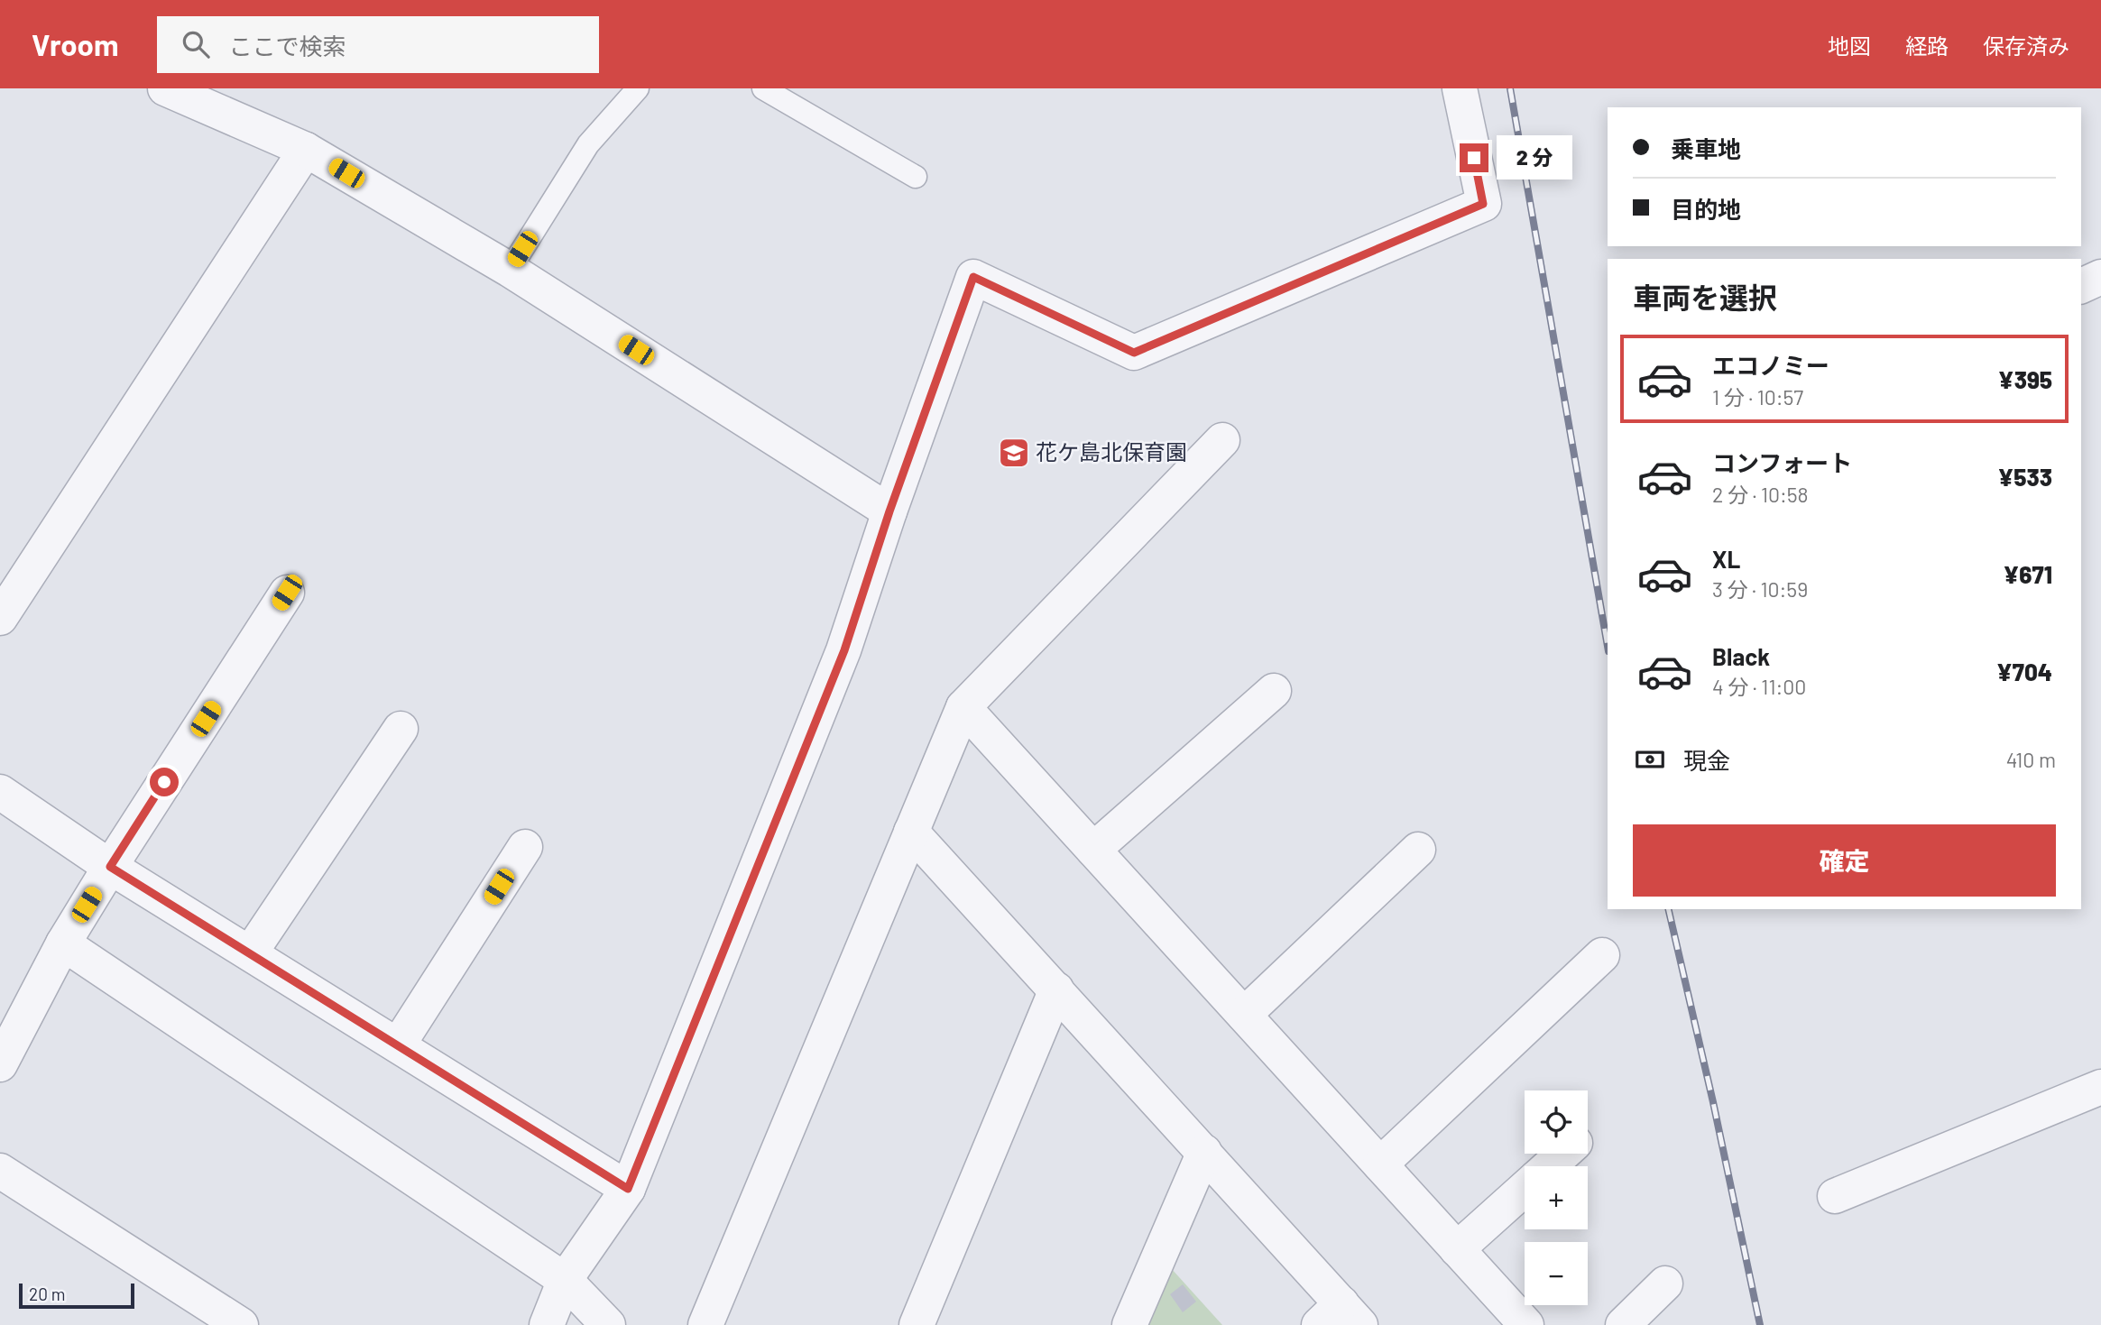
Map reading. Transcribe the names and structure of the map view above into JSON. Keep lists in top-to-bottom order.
{
  "places": {
    "school or university": ["花ケ島北保育園"]
  },
  "scale_bar": "20 m",
  "page": {
    "header": "Vroom",
    "search": "ここで検索",
    "nav": ["地図", "経路", "保存済み"],
    "banner": ["乗車地", "目的地"],
    "bubble": "2 分",
    "heading": "車両を選択",
    "list": [
      {
        "name": "エコノミー",
        "note": "1 分 · 10:57",
        "value": "¥395"
      },
      {
        "name": "コンフォート",
        "note": "2 分 · 10:58",
        "value": "¥533"
      },
      {
        "name": "XL",
        "note": "3 分 · 10:59",
        "value": "¥671"
      },
      {
        "name": "Black",
        "note": "4 分 · 11:00",
        "value": "¥704"
      }
    ],
    "pay": ["現金", "410 m"],
    "buttons": "確定",
    "map_buttons": ["+", "−"],
    "scale": "20 m"
  }
}
